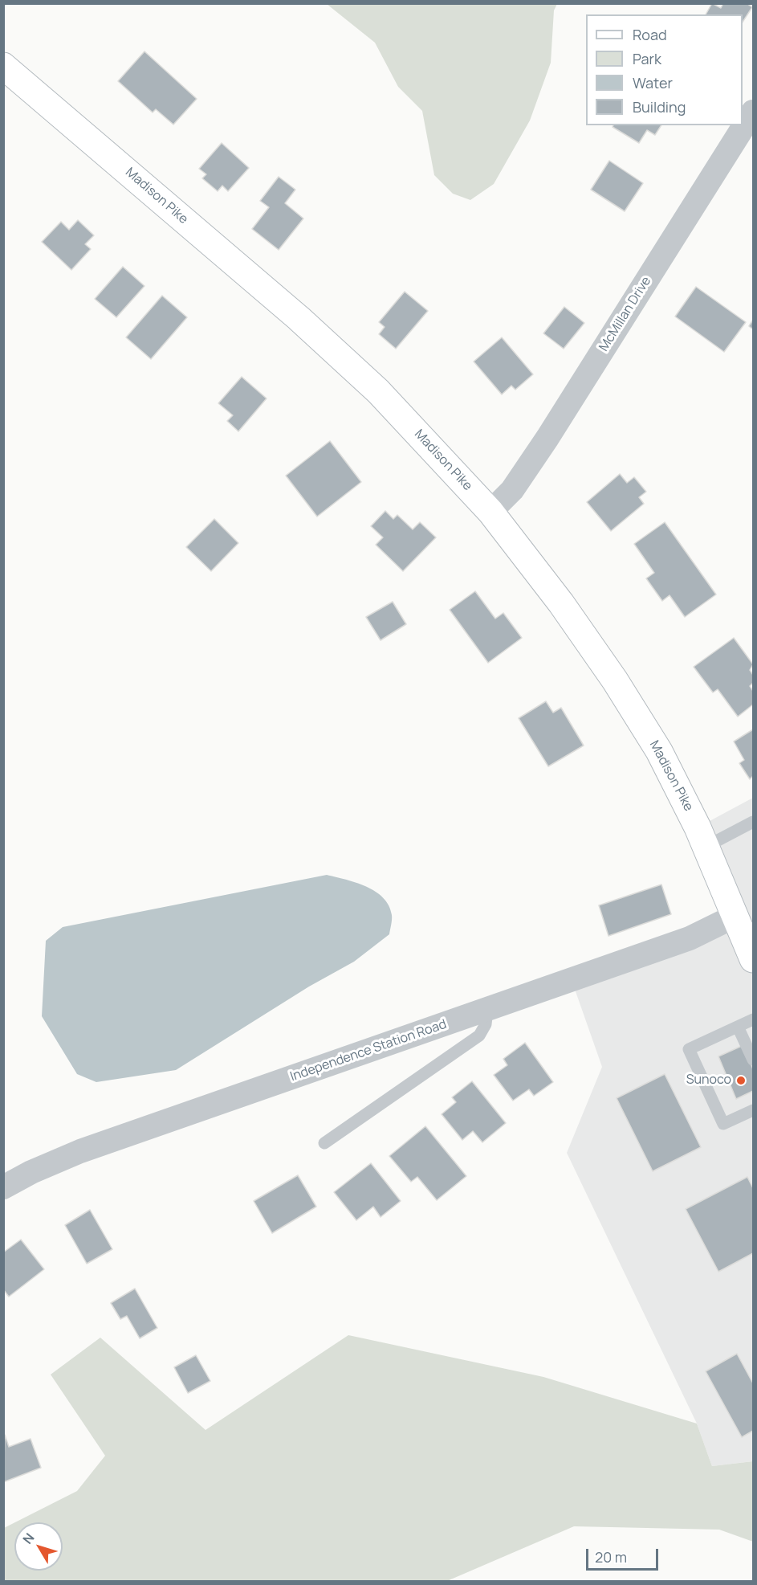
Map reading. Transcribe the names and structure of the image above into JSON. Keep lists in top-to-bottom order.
{
  "streets": {
    "main road": ["Madison Pike"],
    "street": ["McMillan Drive", "Independence Station Road"]
  },
  "crossings": [
    ["Madison Pike", "McMillan Drive"],
    ["Madison Pike", "Independence Station Road"]
  ],
  "places": ["Sunoco"],
  "legend": [
    "Road",
    "Park",
    "Water",
    "Building"
  ],
  "scale_bar": "20 m",
  "north": "top left"
}
